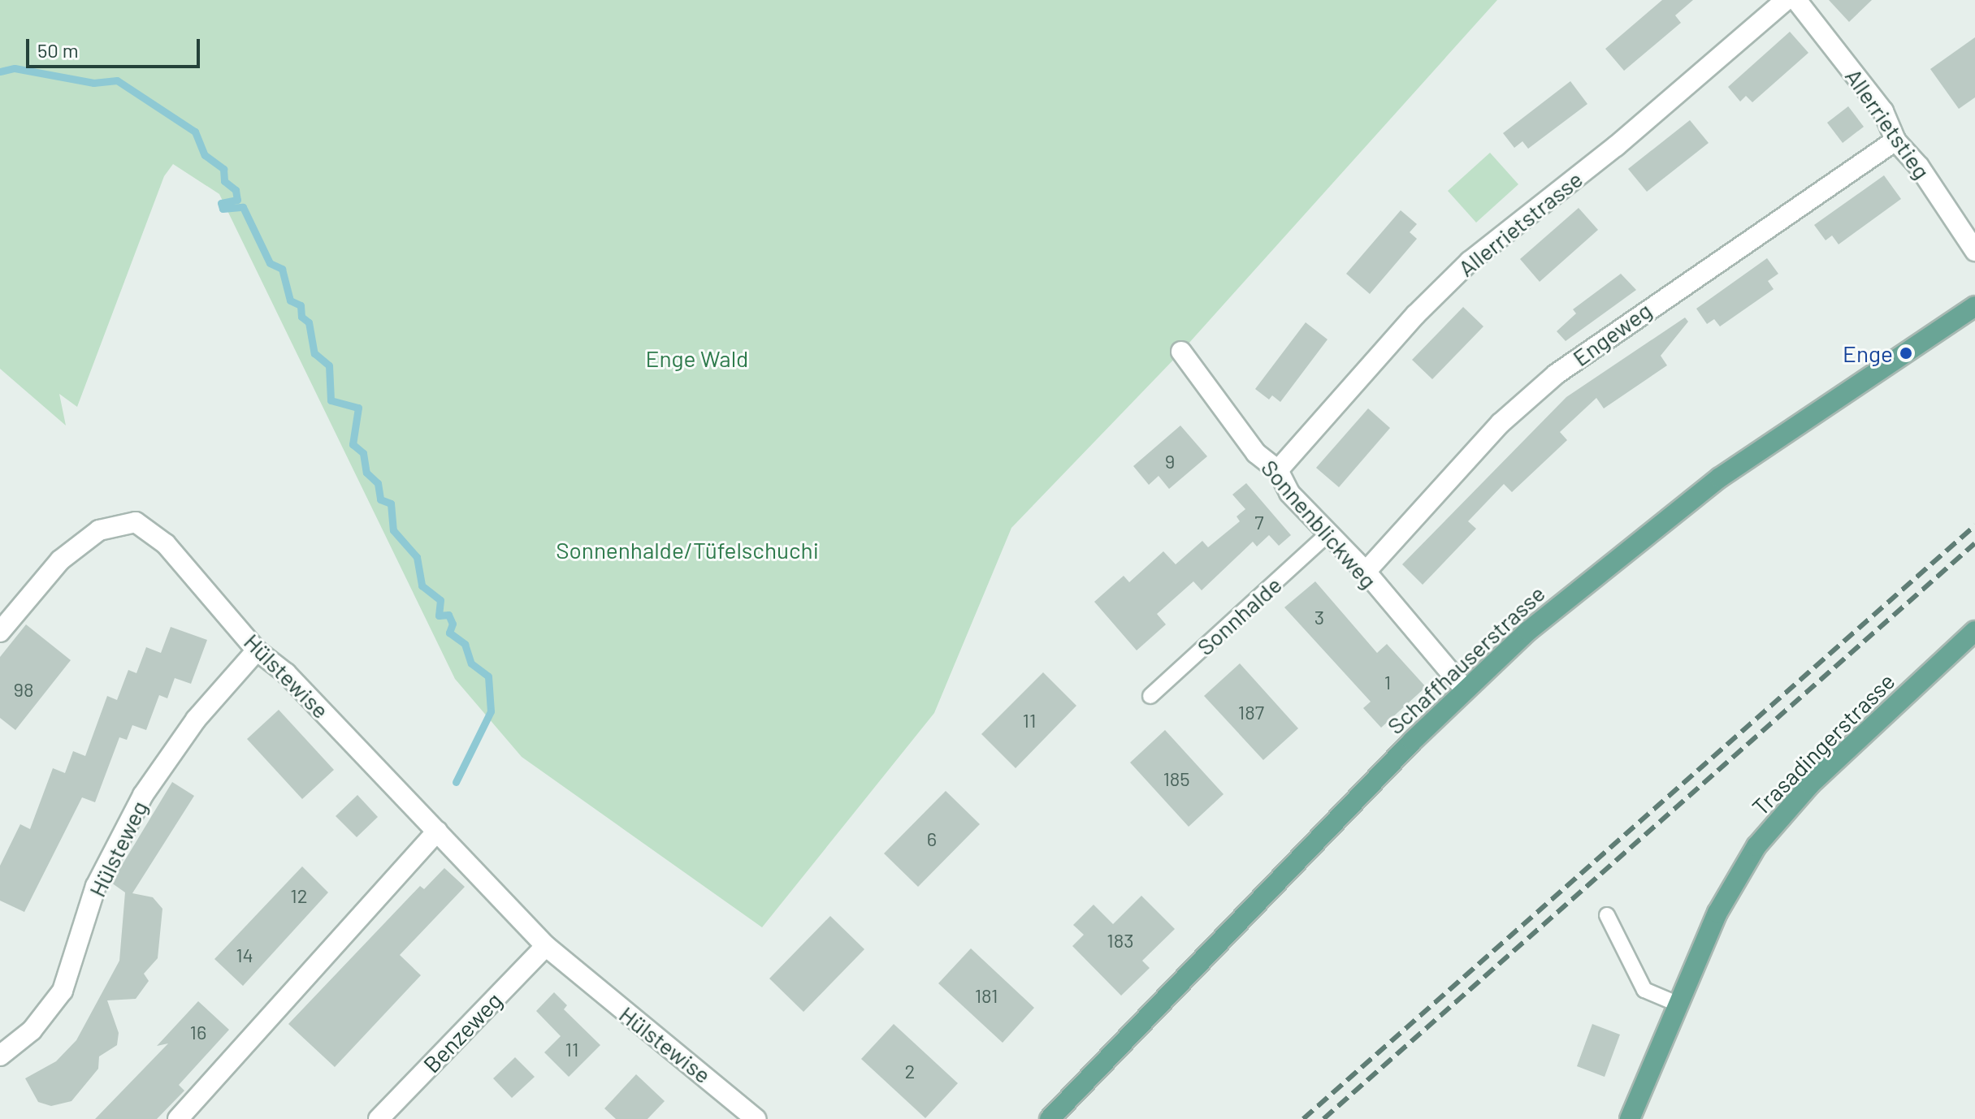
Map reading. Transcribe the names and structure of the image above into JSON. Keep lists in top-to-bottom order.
{
  "streets": {
    "main road": ["Schaffhauserstrasse", "Trasadingerstrasse"],
    "street": [
      "Allerrietstieg",
      "Allerrietstrasse",
      "Engeweg",
      "Sonnenblickweg",
      "Hülstewise",
      "Hülsteweg",
      "Benzeweg"
    ],
    "lane": ["Sonnhalde"]
  },
  "crossings": [
    ["Allerrietstieg", "Engeweg"],
    ["Allerrietstrasse", "Sonnenblickweg"],
    ["Engeweg", "Sonnenblickweg"],
    ["Sonnenblickweg", "Sonnhalde"],
    ["Sonnenblickweg", "Schaffhauserstrasse"],
    ["Hülstewise", "Hülsteweg"],
    ["Hülstewise", "Benzeweg"]
  ],
  "parks": ["Enge Wald", "Sonnenhalde/Tüfelschuchi"],
  "places": ["Enge"],
  "house_numbers": [
    "9",
    "7",
    "3",
    "1",
    "98",
    "187",
    "11",
    "185",
    "6",
    "12",
    "183",
    "14",
    "181",
    "16",
    "11",
    "2"
  ],
  "scale_bar": "50 m"
}
